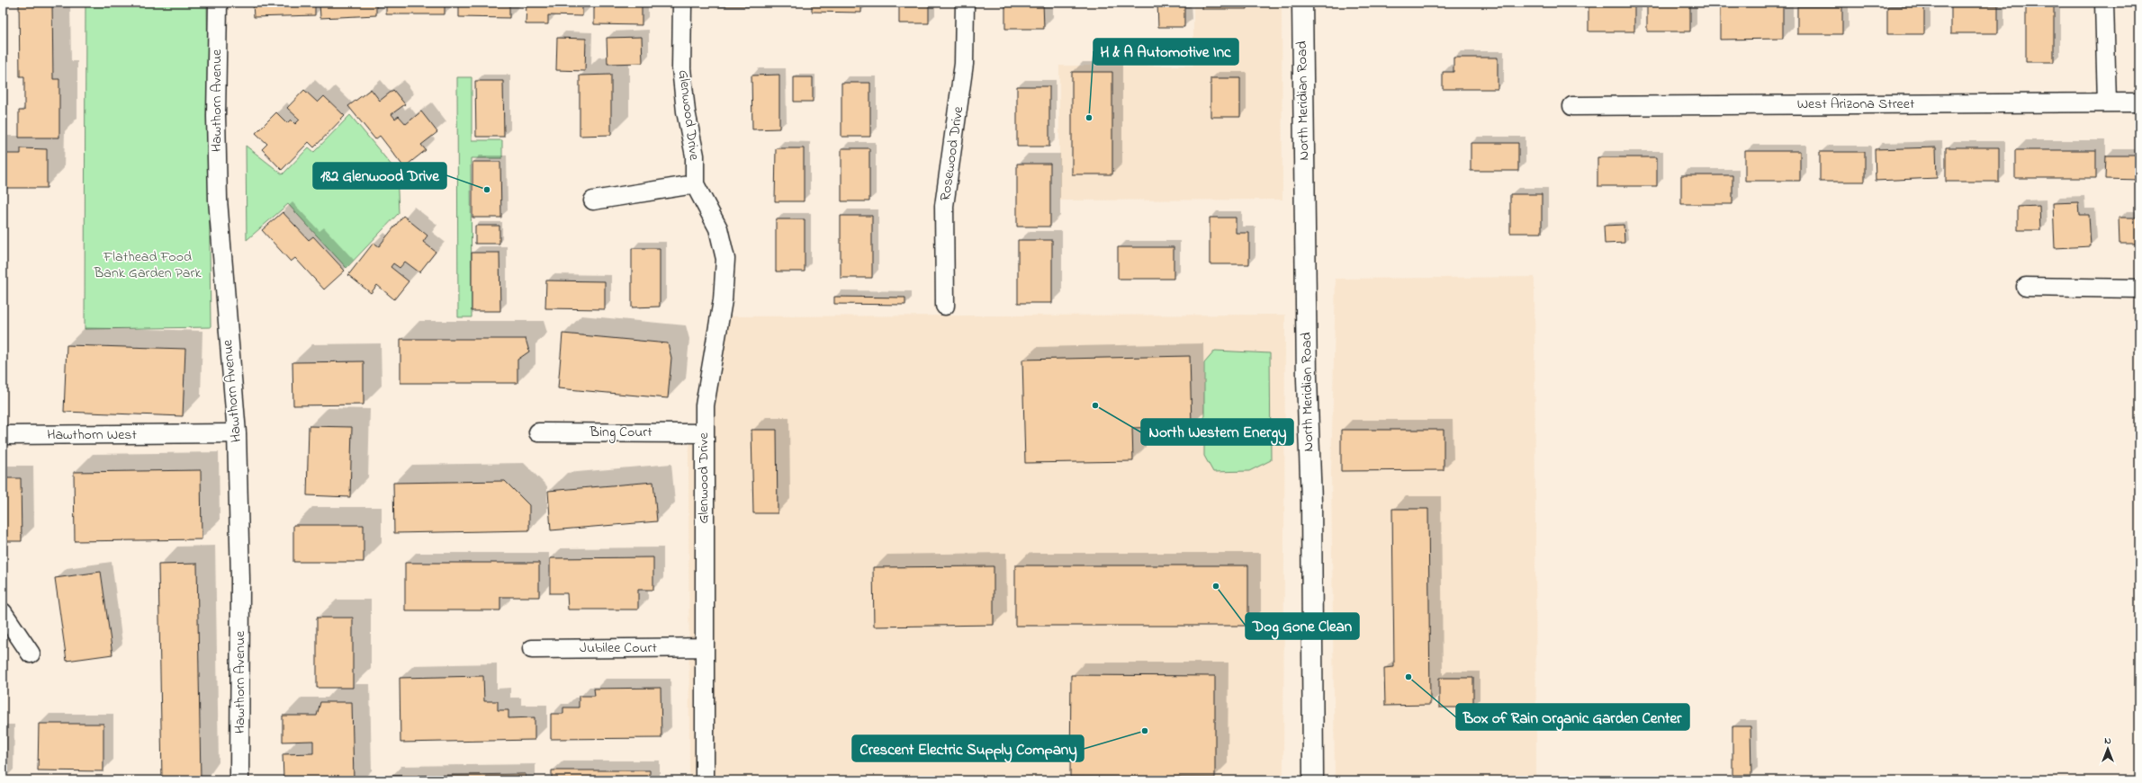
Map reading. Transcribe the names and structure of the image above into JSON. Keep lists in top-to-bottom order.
{
  "streets": {
    "main road": ["North Meridian Road"],
    "street": [
      "Hawthorn Avenue",
      "West Arizona Street",
      "Glenwood Drive",
      "Rosewood Drive",
      "Bing Court",
      "Hawthorn West",
      "Jubilee Court"
    ]
  },
  "crossings": [
    ["Hawthorn Avenue", "Hawthorn West"],
    ["Glenwood Drive", "Bing Court"],
    ["Glenwood Drive", "Jubilee Court"]
  ],
  "parks": ["Flathead Food Bank Garden Park"],
  "places": [
    "H & A Automotive Inc",
    "182 Glenwood Drive",
    "North Western Energy",
    "Dog Gone Clean",
    "Box of Rain Organic Garden Center",
    "Crescent Electric Supply Company"
  ],
  "north": "top"
}
